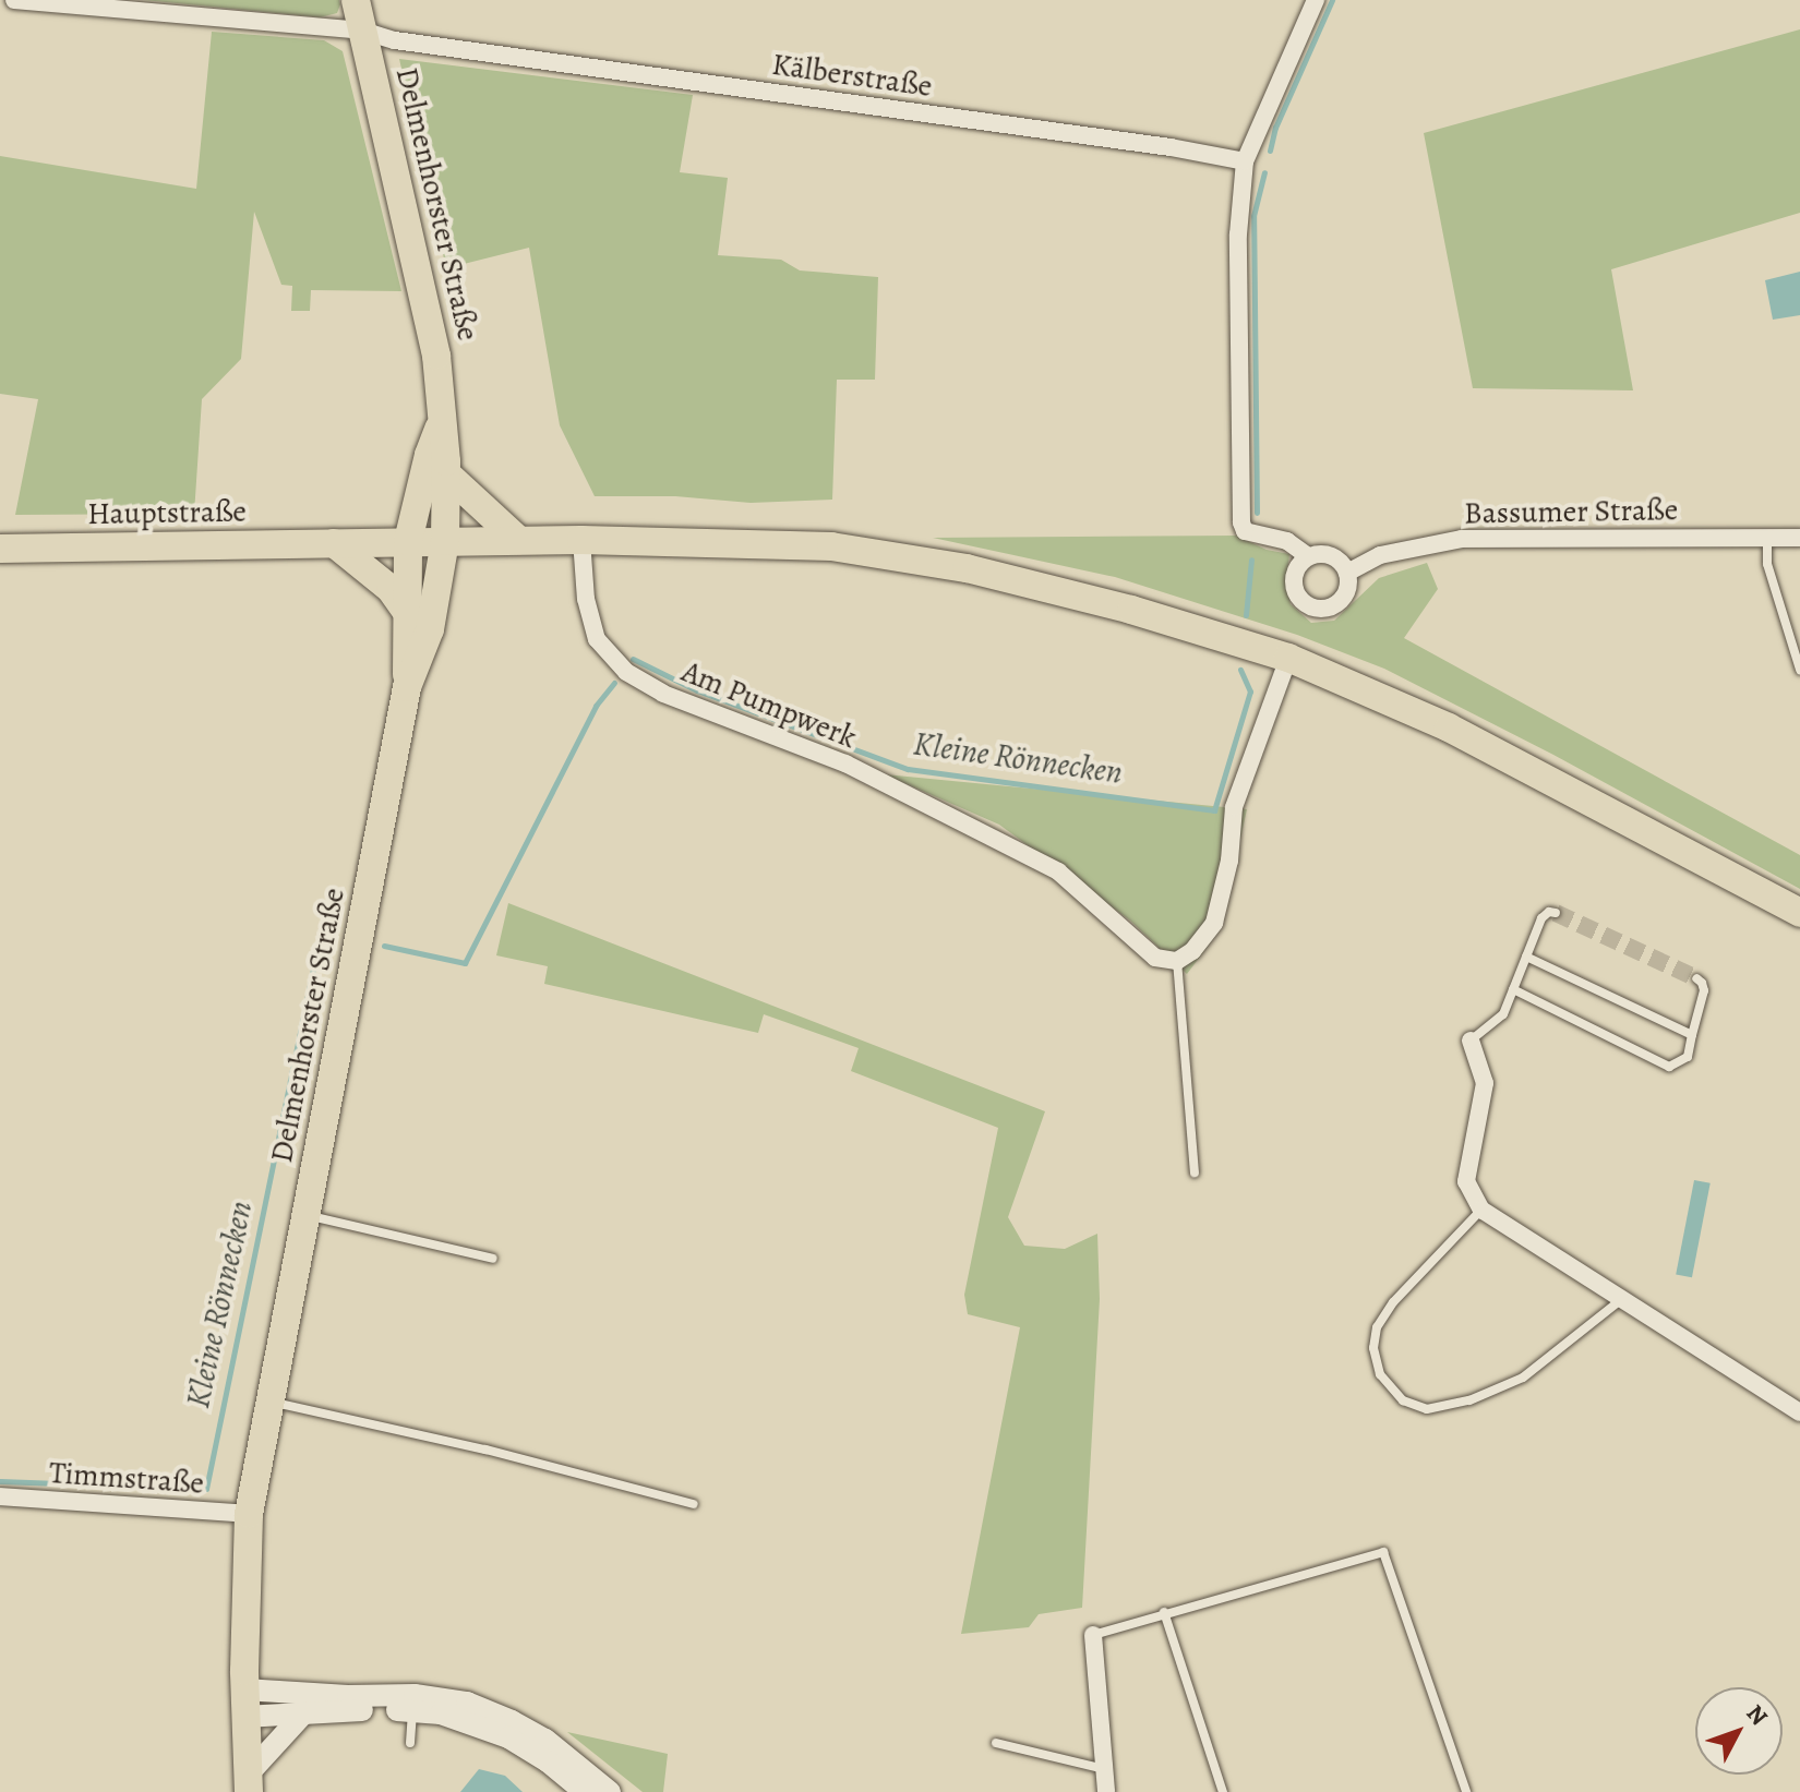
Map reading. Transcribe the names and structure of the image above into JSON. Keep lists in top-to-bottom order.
{
  "streets": {
    "main road": ["Delmenhorster Straße", "Hauptstraße"],
    "street": [
      "Kälberstraße",
      "Bassumer Straße",
      "Am Pumpwerk",
      "Timmstraße"
    ]
  },
  "crossings": [
    ["Kälberstraße", "Delmenhorster Straße"],
    ["Delmenhorster Straße", "Hauptstraße"],
    ["Delmenhorster Straße", "Timmstraße"],
    ["Hauptstraße", "Am Pumpwerk"]
  ],
  "water": ["Kleine Rönnecken"],
  "north": "top right"
}
